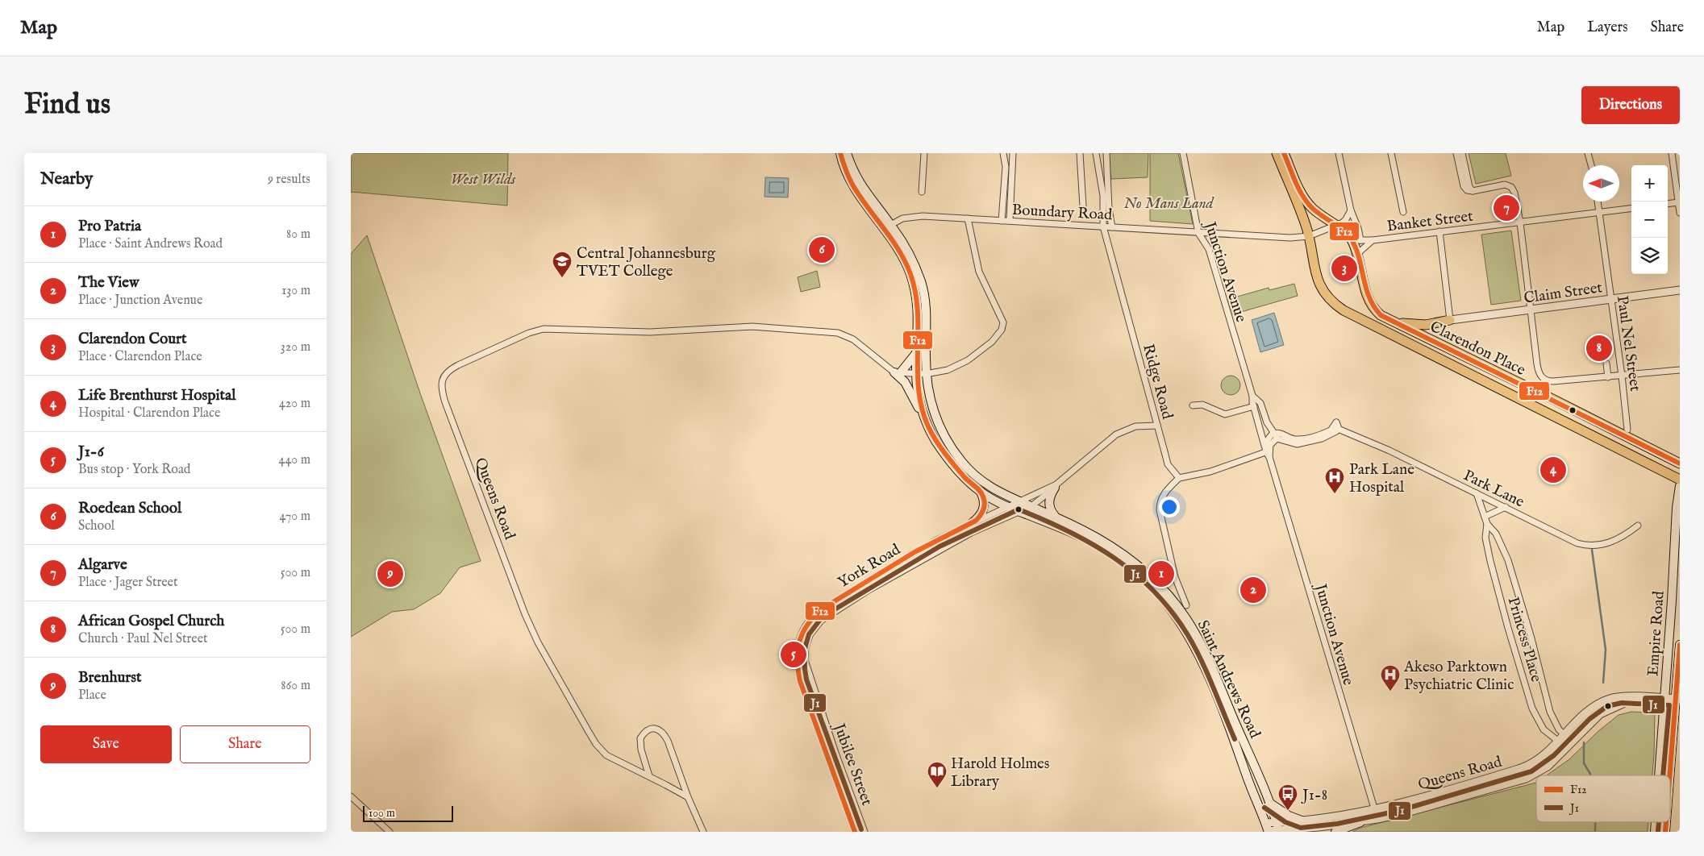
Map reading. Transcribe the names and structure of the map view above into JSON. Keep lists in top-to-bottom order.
{
  "streets": {
    "main road": ["Clarendon Place", "Empire Road", "Saint Andrews Road"],
    "street": [
      "Boundary Road",
      "Banket Street",
      "Junction Avenue",
      "Claim Street",
      "Paul Nel Street",
      "Ridge Road",
      "Park Lane",
      "Queens Road",
      "York Road",
      "Princess Place",
      "Jubilee Street"
    ]
  },
  "crossings": [
    ["Boundary Road", "Junction Avenue"],
    ["Boundary Road", "Clarendon Place"],
    ["Boundary Road", "Ridge Road"],
    ["Boundary Road", "Saint Andrews Road"],
    ["Banket Street", "Paul Nel Street"],
    ["Banket Street", "Clarendon Place"],
    ["Junction Avenue", "Queens Road"],
    ["Claim Street", "Paul Nel Street"],
    ["Ridge Road", "York Road"],
    ["Park Lane", "Princess Place"],
    ["Queens Road", "Empire Road"],
    ["Queens Road", "Princess Place"],
    ["Queens Road", "Saint Andrews Road"],
    ["York Road", "Saint Andrews Road"],
    ["York Road", "Jubilee Street"]
  ],
  "parks": ["West Wilds", "No Mans Land"],
  "places": {
    "school or university": ["Central Johannesburg TVET College"],
    "hospital": ["Park Lane Hospital", "Akeso Parktown Psychiatric Clinic"],
    "library": ["Harold Holmes Library"],
    "bus stop": ["J1-8"]
  },
  "lines": ["transit line F12", "transit line J1"],
  "legend": ["F12", "J1"],
  "scale_bar": "100 m",
  "north": "left",
  "page": {
    "header": "Map",
    "nav": ["Map", "Layers", "Share"],
    "buttons": [
      "Directions",
      ["Save", "Share"]
    ],
    "title": "Find us",
    "heading": ["Nearby", "9 results"],
    "map_buttons": ["+", "−"],
    "pins": [
      "7",
      "6",
      "3",
      "8",
      "4",
      "1",
      "9",
      "2",
      "5"
    ],
    "list": [
      {
        "mark": "1",
        "name": "Pro Patria",
        "note": "Place · Saint Andrews Road",
        "value": "80 m"
      },
      {
        "mark": "2",
        "name": "The View",
        "note": "Place · Junction Avenue",
        "value": "130 m"
      },
      {
        "mark": "3",
        "name": "Clarendon Court",
        "note": "Place · Clarendon Place",
        "value": "320 m"
      },
      {
        "mark": "4",
        "name": "Life Brenthurst Hospital",
        "note": "Hospital · Clarendon Place",
        "value": "420 m"
      },
      {
        "mark": "5",
        "name": "J1-6",
        "note": "Bus stop · York Road",
        "value": "440 m"
      },
      {
        "mark": "6",
        "name": "Roedean School",
        "note": "School",
        "value": "470 m"
      },
      {
        "mark": "7",
        "name": "Algarve",
        "note": "Place · Jager Street",
        "value": "500 m"
      },
      {
        "mark": "8",
        "name": "African Gospel Church",
        "note": "Church · Paul Nel Street",
        "value": "500 m"
      },
      {
        "mark": "9",
        "name": "Brenhurst",
        "note": "Place",
        "value": "860 m"
      }
    ],
    "scale": "100 m"
  }
}
